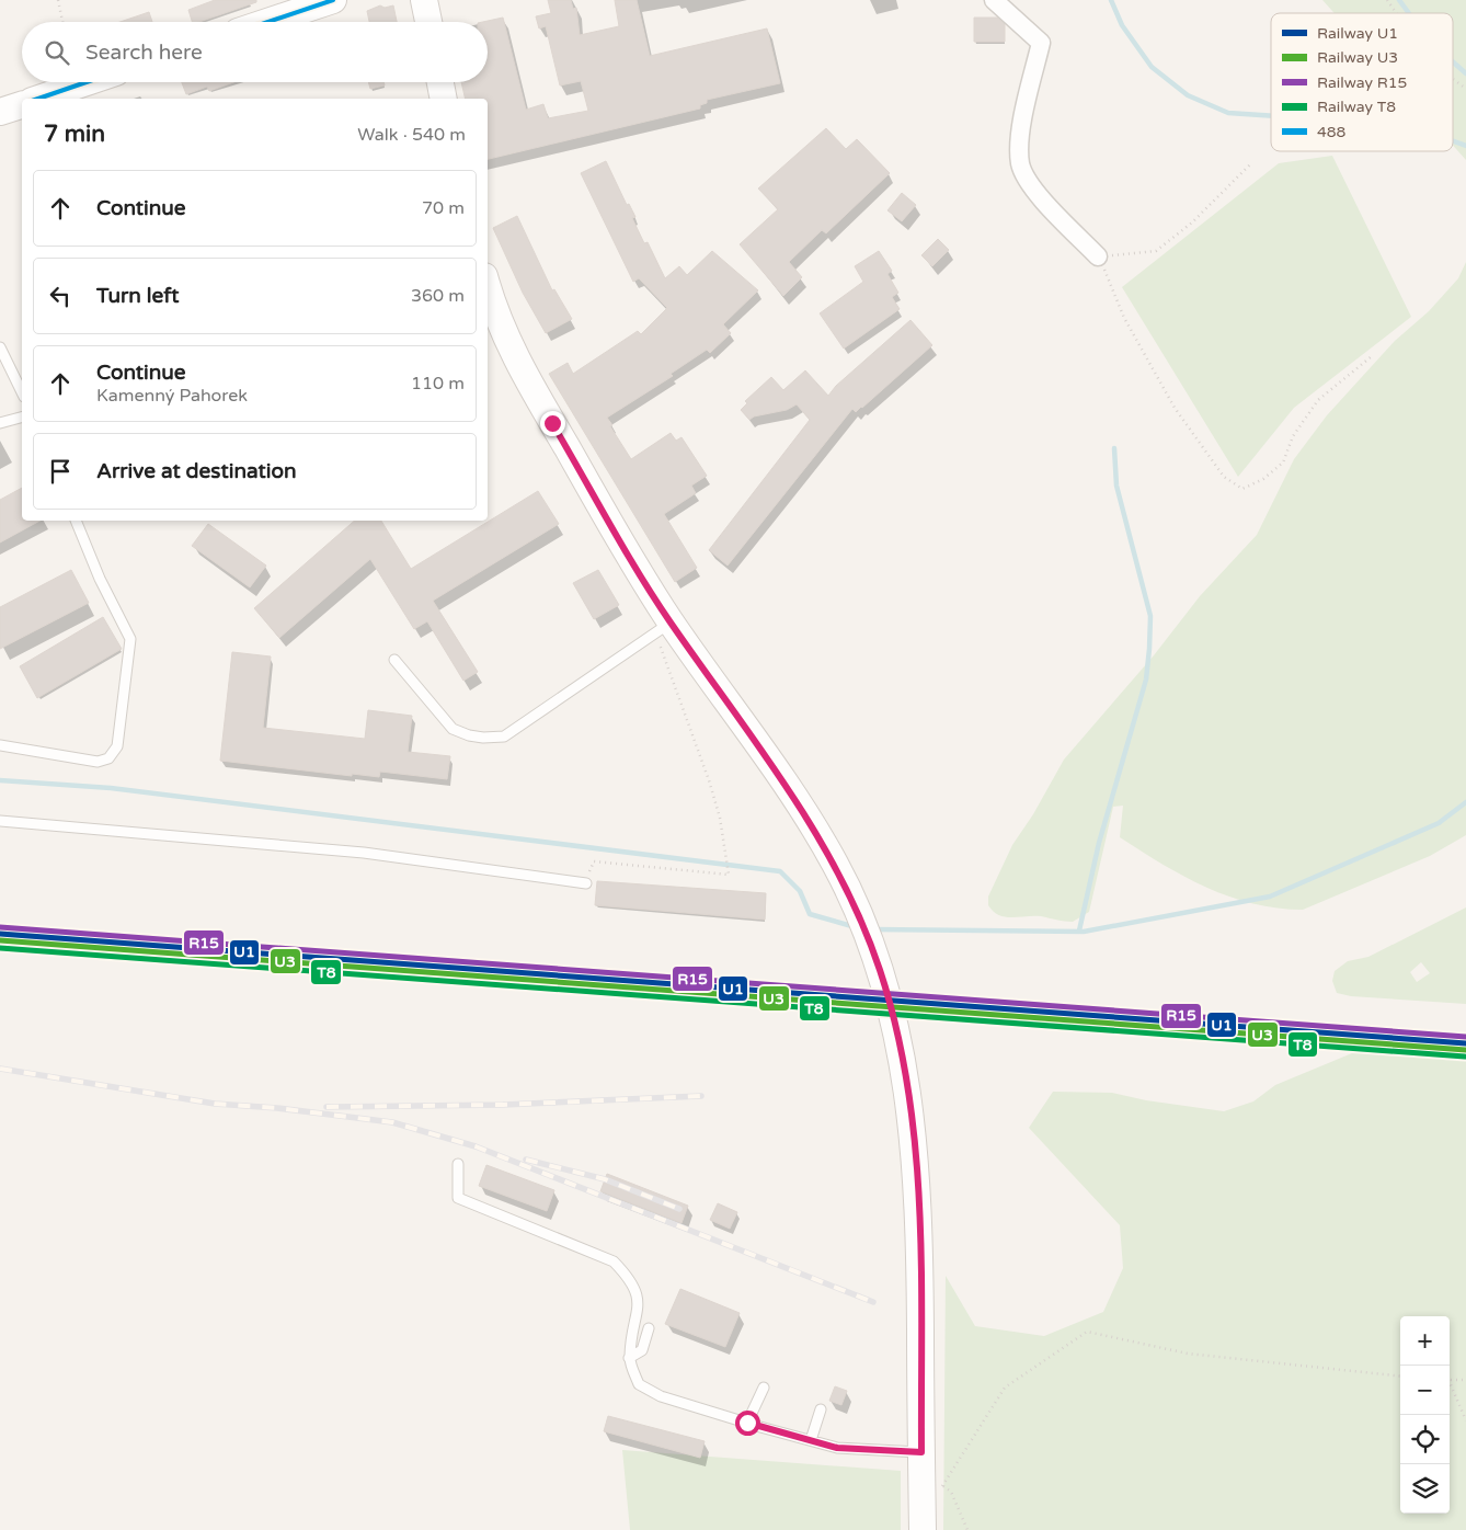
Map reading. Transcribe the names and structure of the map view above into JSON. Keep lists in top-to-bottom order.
{
  "lines": [
    "transit line 488",
    "rail line R15",
    "rail line U1",
    "rail line U3",
    "rail line T8"
  ],
  "legend": [
    "Railway U1",
    "Railway U3",
    "Railway R15",
    "Railway T8",
    "488"
  ],
  "page": {
    "search": "Search here",
    "heading": ["7 min", "Walk · 540 m"],
    "list": [
      ["Continue", "70 m"],
      ["Turn left", "360 m"],
      ["Continue", "Kamenný Pahorek", "110 m"],
      "Arrive at destination"
    ],
    "map_buttons": ["+", "−"]
  }
}
